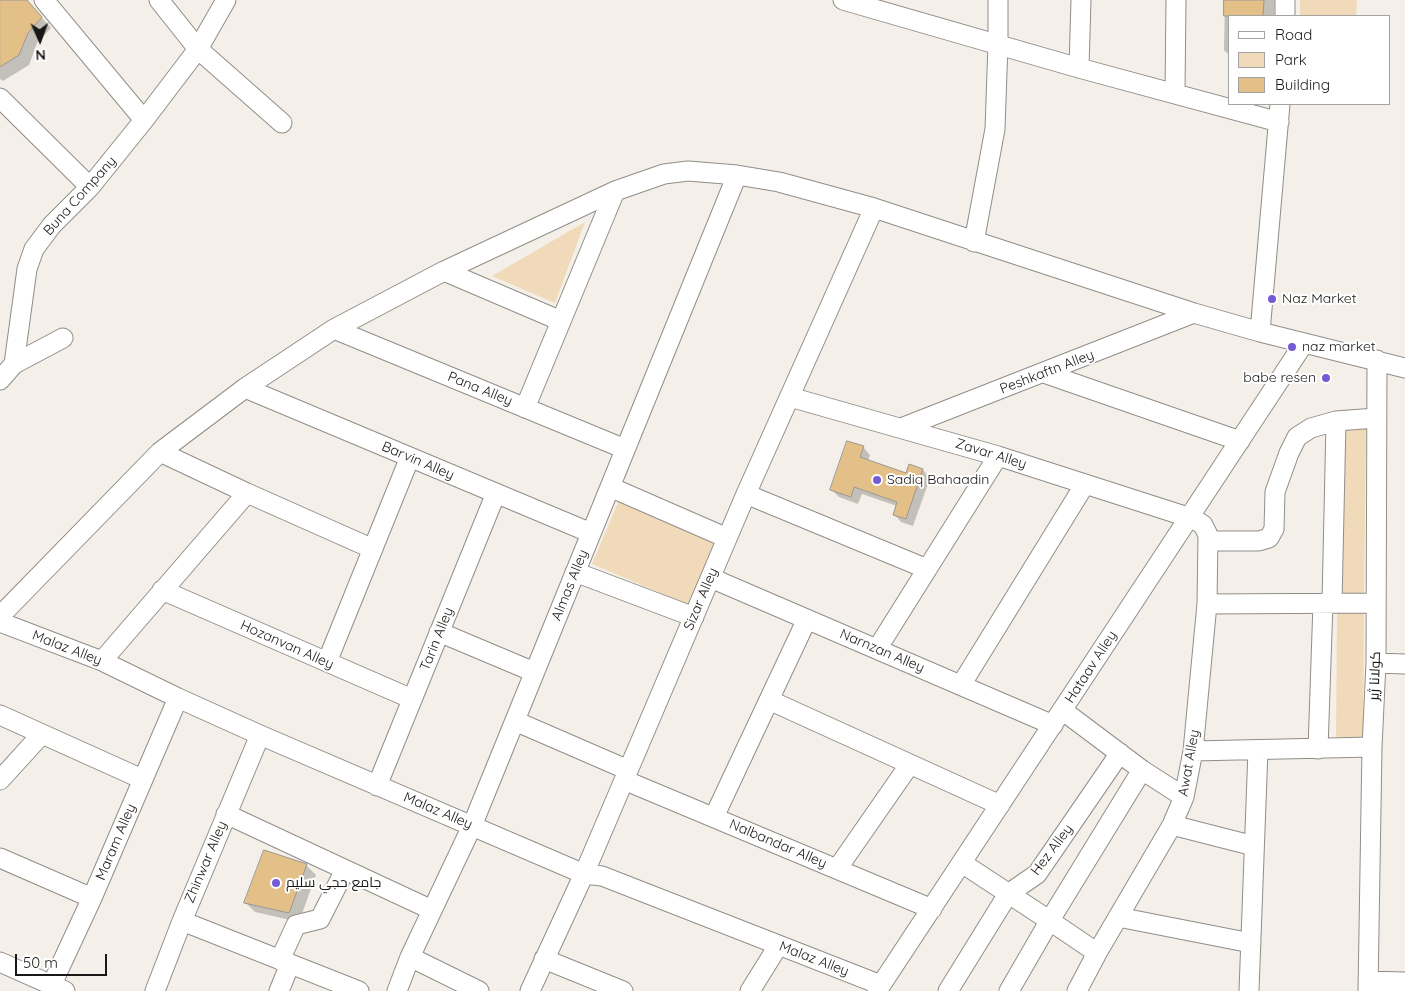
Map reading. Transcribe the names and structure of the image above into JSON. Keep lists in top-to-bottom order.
{
  "streets": {
    "street": [
      "Buna Company",
      "Peshkaftn Alley",
      "Pana Alley",
      "Zavar Alley",
      "Barvin Alley",
      "Almas Alley",
      "Sizar Alley",
      "Tarin Alley",
      "Hozanvan Alley",
      "Malaz Alley",
      "Narnzan Alley",
      "Hataav Alley",
      "کولانا ژیر",
      "Awat Alley",
      "Maram Alley",
      "Nalbandar Alley",
      "Hez Alley",
      "Zhinwar Alley"
    ]
  },
  "crossings": [
    ["Peshkaftn Alley", "Zavar Alley"],
    ["Pana Alley", "Almas Alley"],
    ["Zavar Alley", "Sizar Alley"],
    ["Zavar Alley", "Hataav Alley"],
    ["Barvin Alley", "Almas Alley"],
    ["Barvin Alley", "Tarin Alley"],
    ["Almas Alley", "Malaz Alley"],
    ["Almas Alley", "Nalbandar Alley"],
    ["Sizar Alley", "Malaz Alley"],
    ["Sizar Alley", "Narnzan Alley"],
    ["Sizar Alley", "Nalbandar Alley"],
    ["Tarin Alley", "Hozanvan Alley"],
    ["Tarin Alley", "Malaz Alley"],
    ["Malaz Alley", "Hataav Alley"],
    ["Malaz Alley", "Maram Alley"],
    ["Malaz Alley", "Zhinwar Alley"],
    ["Narnzan Alley", "Hataav Alley"],
    ["Narnzan Alley", "Awat Alley"],
    ["Narnzan Alley", "Hez Alley"],
    ["Hataav Alley", "Nalbandar Alley"]
  ],
  "places": [
    "Naz Market",
    "naz market",
    "babe resen",
    "Sadiq Bahaadin",
    "جامع حجي سليم"
  ],
  "legend": ["Road", "Park", "Building"],
  "scale_bar": "50 m",
  "north": "bottom"
}
